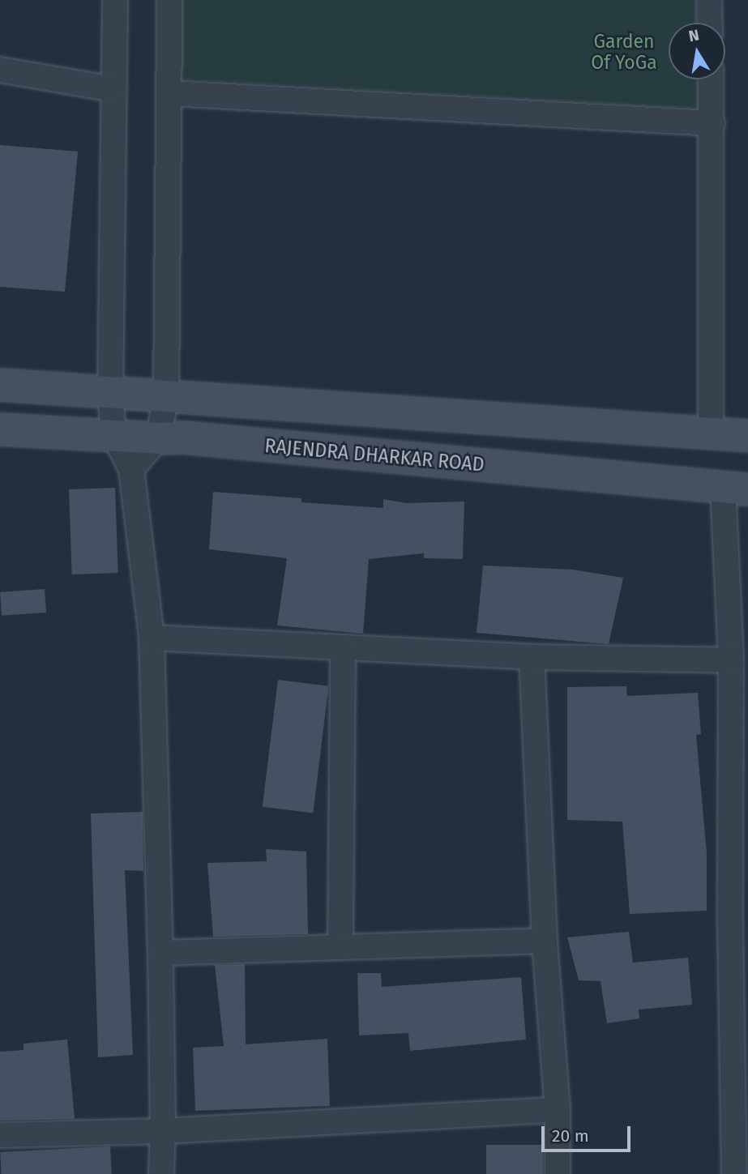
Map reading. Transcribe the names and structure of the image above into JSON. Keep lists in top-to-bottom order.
{
  "streets": {
    "main road": ["RAJENDRA DHARKAR ROAD"]
  },
  "parks": ["Garden Of YoGa"],
  "scale_bar": "20 m",
  "north": "top"
}
